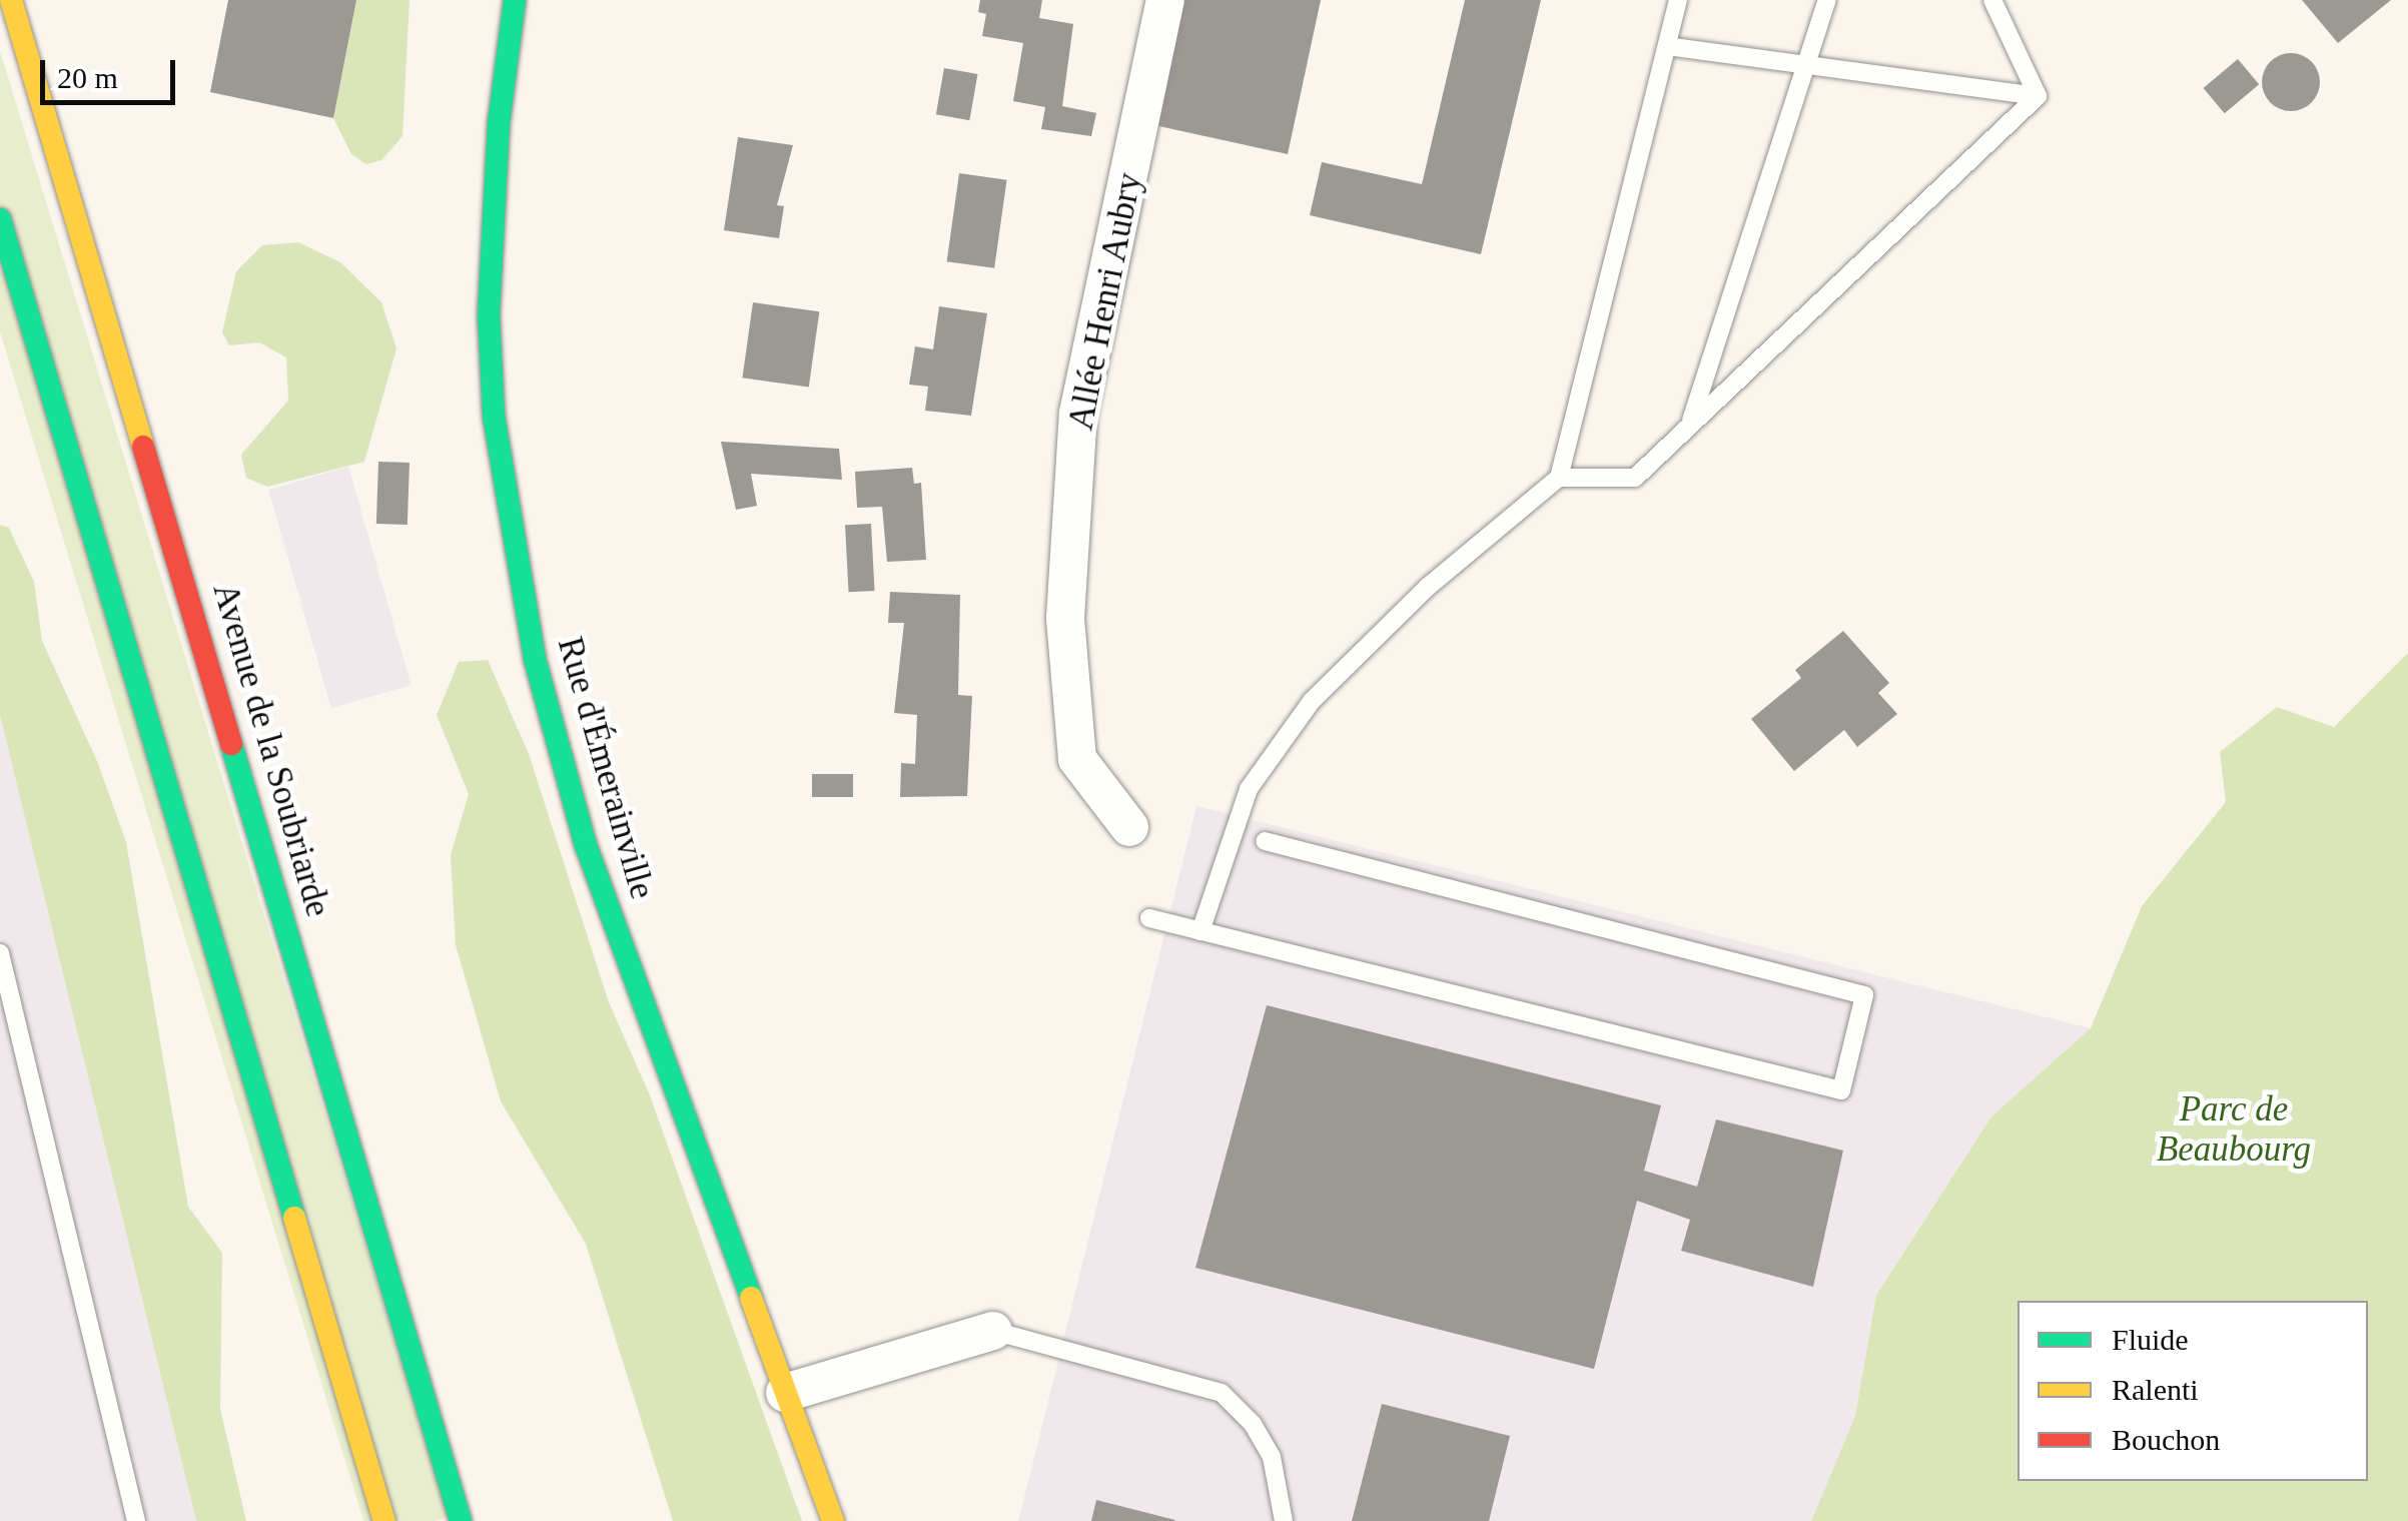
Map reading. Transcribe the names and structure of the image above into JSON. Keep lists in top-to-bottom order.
{
  "streets": {
    "street": ["Allée Henri Aubry", "Avenue de la Soubriarde", "Rue d'Émerainville"]
  },
  "parks": ["Parc de Beaubourg"],
  "legend": ["Fluide", "Ralenti", "Bouchon"],
  "scale_bar": "20 m"
}
